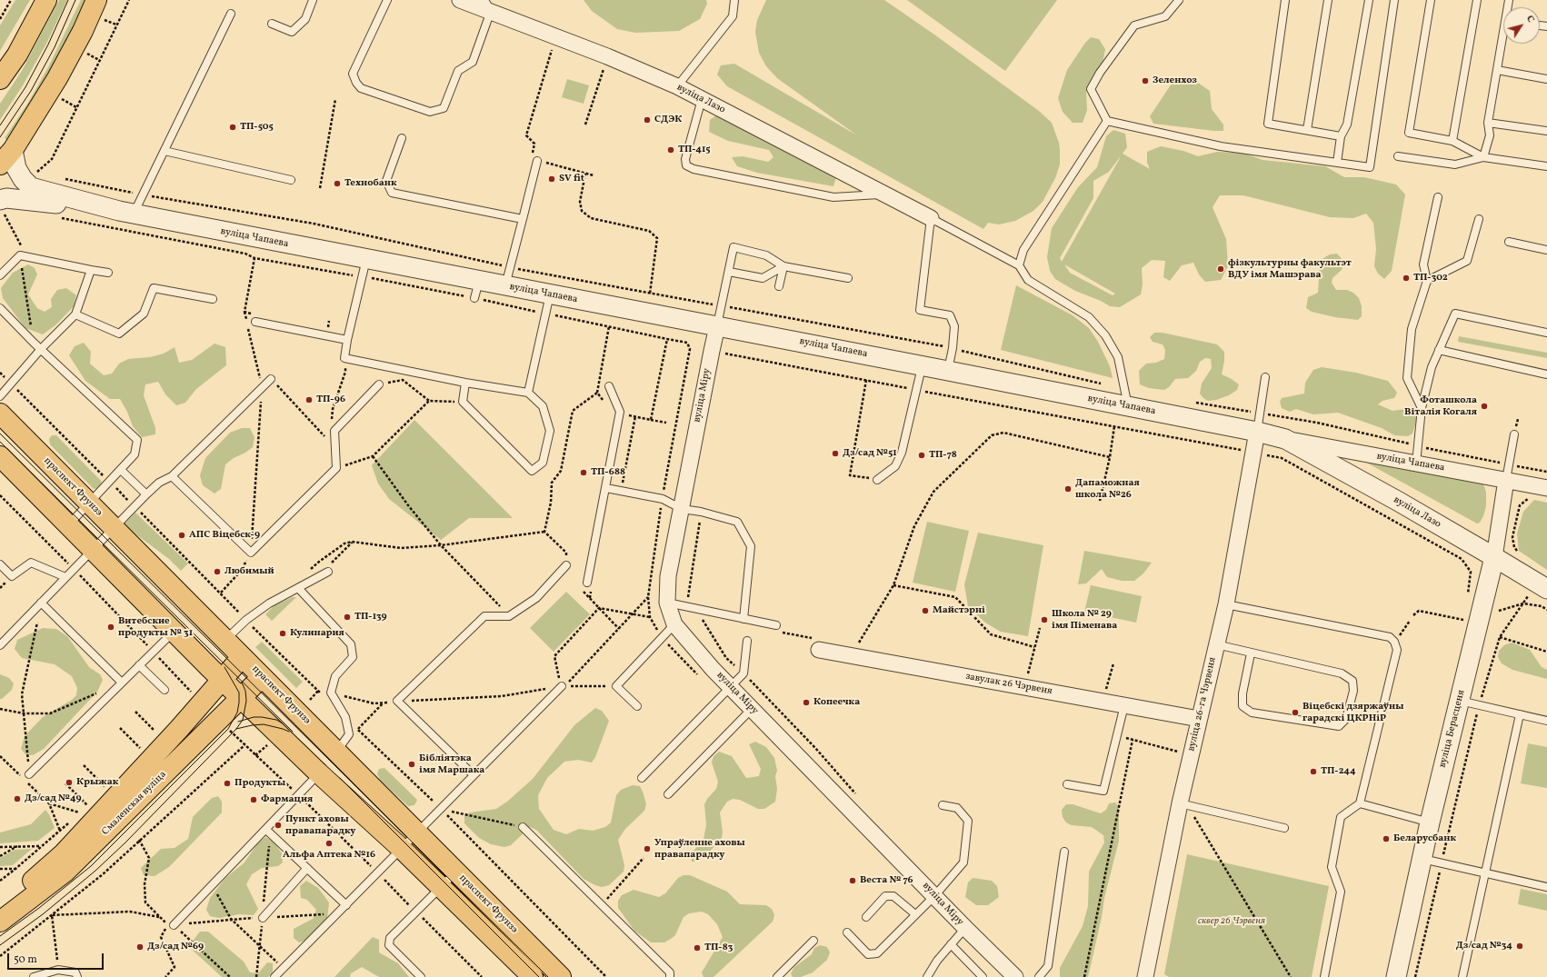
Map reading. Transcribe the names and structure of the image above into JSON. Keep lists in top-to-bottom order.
{
  "streets": {
    "main road": ["праспект Фрунзэ", "Смаленская вуліца"],
    "street": [
      "вуліца Лазо",
      "вуліца Чапаева",
      "вуліца Міру",
      "завулак 26 Чэрвеня",
      "вуліца 26-га Чэрвеня",
      "вуліца Берасценя"
    ]
  },
  "crossings": [
    ["вуліца Лазо", "вуліца Чапаева"],
    ["вуліца Лазо", "вуліца Берасценя"],
    ["вуліца Чапаева", "вуліца Міру"],
    ["вуліца Чапаева", "вуліца 26-га Чэрвеня"],
    ["вуліца Чапаева", "вуліца Берасценя"],
    ["праспект Фрунзэ", "Смаленская вуліца"],
    ["завулак 26 Чэрвеня", "вуліца 26-га Чэрвеня"]
  ],
  "parks": ["сквер 26 Чэрвеня"],
  "places": [
    "Зеленхоз",
    "СДЭК",
    "ТП-505",
    "ТП-415",
    "SV fit",
    "Технобанк",
    "фізкультурны факультэт ВДУ імя Машэрава",
    "ТП-302",
    "ТП-96",
    "Фоташкола Віталія Когаля",
    "Дз/сад №51",
    "ТП-78",
    "ТП-688",
    "Дапаможная школа №26",
    "АПС Віцебск-9",
    "Любимый",
    "Майстэрні",
    "ТП-139",
    "Школа № 29 імя Піменава",
    "Витебские продукты № 31",
    "Кулинария",
    "Копеечка",
    "Віцебскі дзяржаўны гарадскі ЦКРНіР",
    "Бібліятэка імя Маршака",
    "ТП-244",
    "Крыжак",
    "Продукты",
    "Дз/сад №49",
    "Фармация",
    "Пункт аховы правапарадку",
    "Беларусбанк",
    "Альфа Аптека №16",
    "Упраўленне аховы правапарадку",
    "Веста № 76",
    "Дз/сад №34",
    "Дз/сад №69",
    "ТП-83"
  ],
  "scale_bar": "50 m",
  "north": "top right"
}
